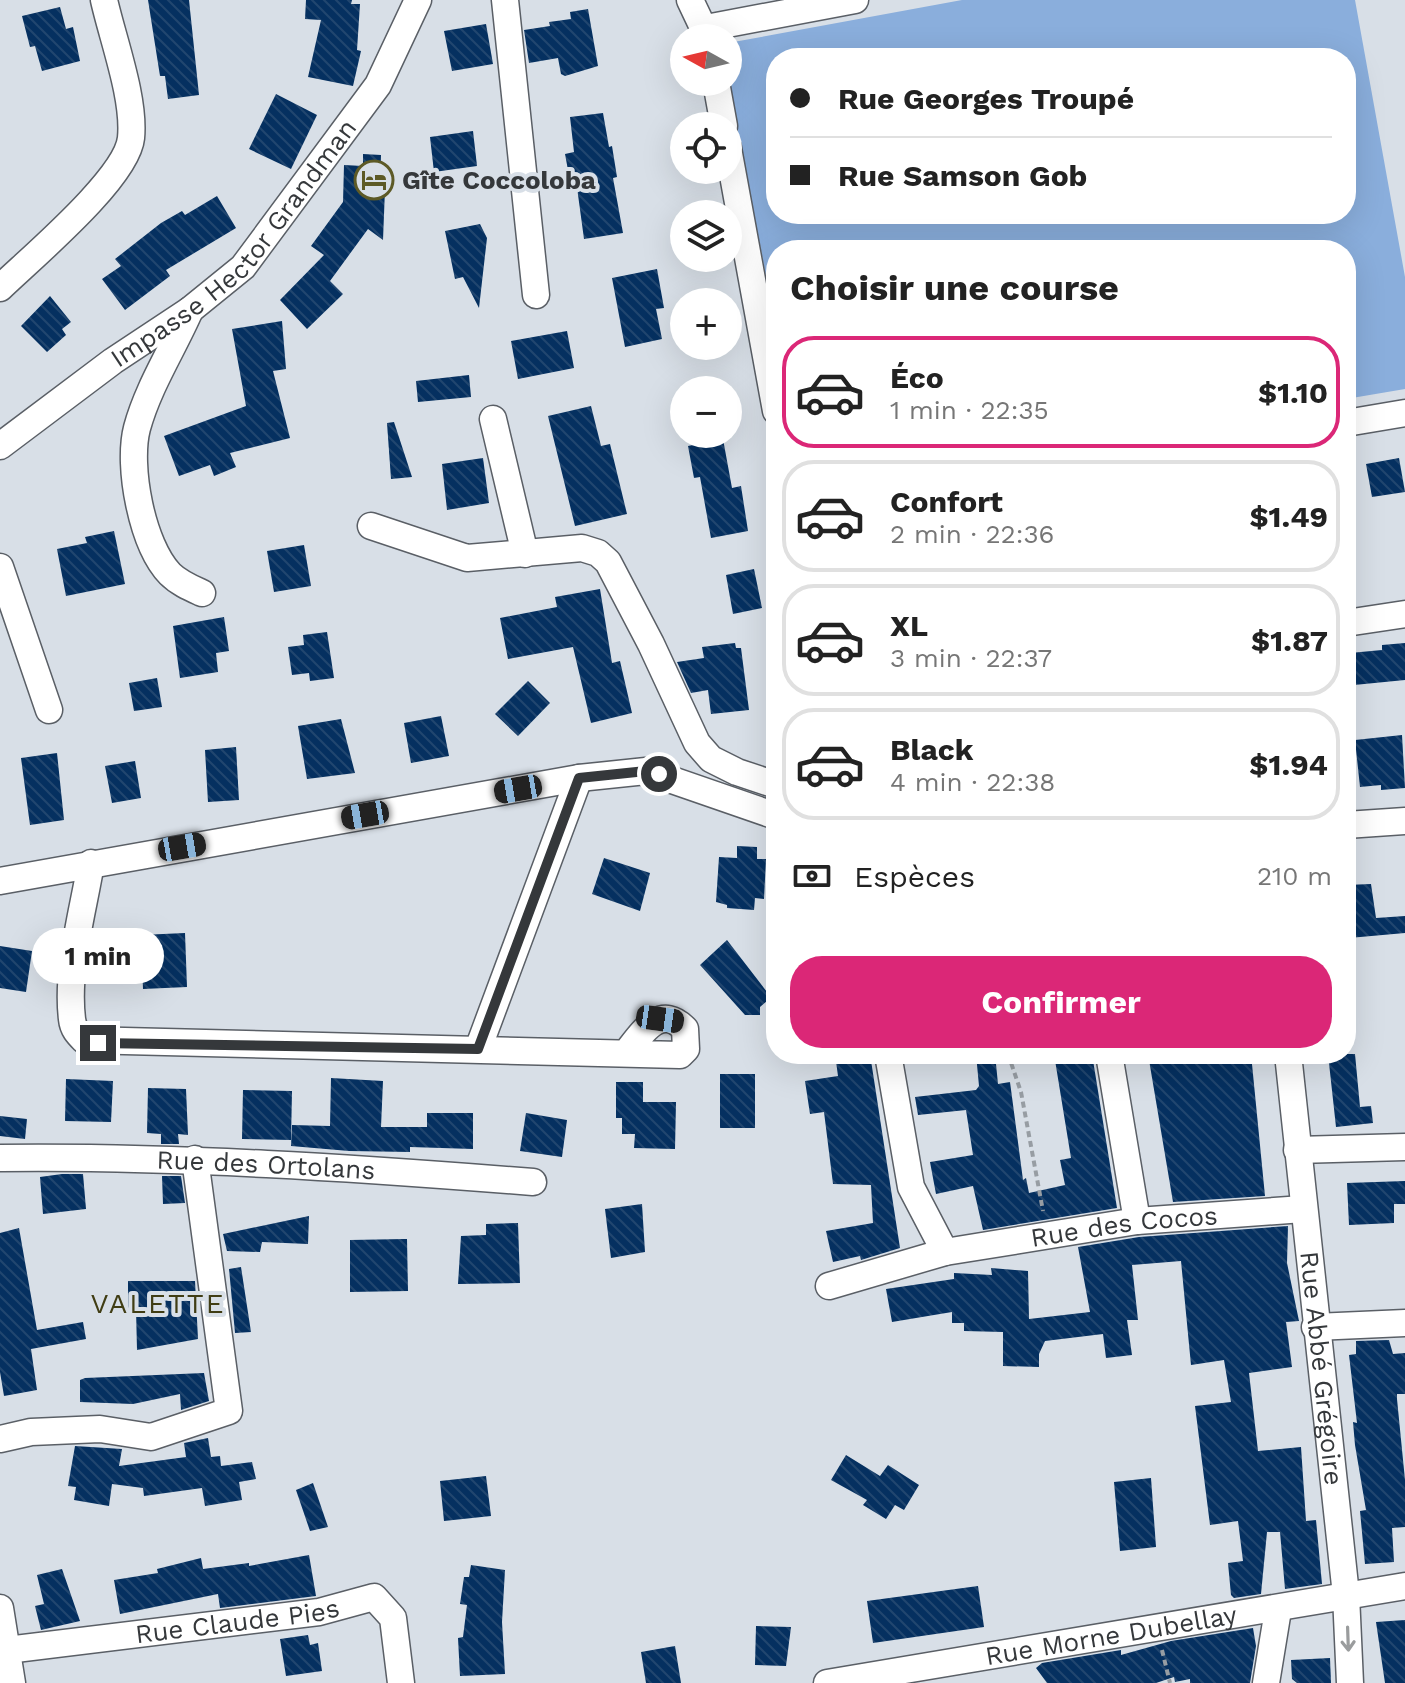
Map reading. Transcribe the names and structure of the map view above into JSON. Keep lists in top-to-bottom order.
{
  "streets": {
    "street": [
      "Impasse Hector Grandman",
      "Rue des Ortolans",
      "Rue des Cocos",
      "Rue Abbé Grégoire",
      "Rue Claude Pies",
      "Rue Morne Dubellay"
    ]
  },
  "crossings": [
    ["Rue des Cocos", "Rue Abbé Grégoire"],
    ["Rue Abbé Grégoire", "Rue Morne Dubellay"]
  ],
  "districts": ["VALETTE"],
  "places": {
    "hotel": ["Gîte Coccoloba"]
  },
  "north": "left",
  "page": {
    "map_buttons": ["+", "−"],
    "banner": ["Rue Georges Troupé", "Rue Samson Gob"],
    "heading": "Choisir une course",
    "list": [
      {
        "name": "Éco",
        "note": "1 min · 22:35",
        "value": "$1.10"
      },
      {
        "name": "Confort",
        "note": "2 min · 22:36",
        "value": "$1.49"
      },
      {
        "name": "XL",
        "note": "3 min · 22:37",
        "value": "$1.87"
      },
      {
        "name": "Black",
        "note": "4 min · 22:38",
        "value": "$1.94"
      }
    ],
    "pay": ["Espèces", "210 m"],
    "bubble": "1 min",
    "buttons": "Confirmer"
  }
}
